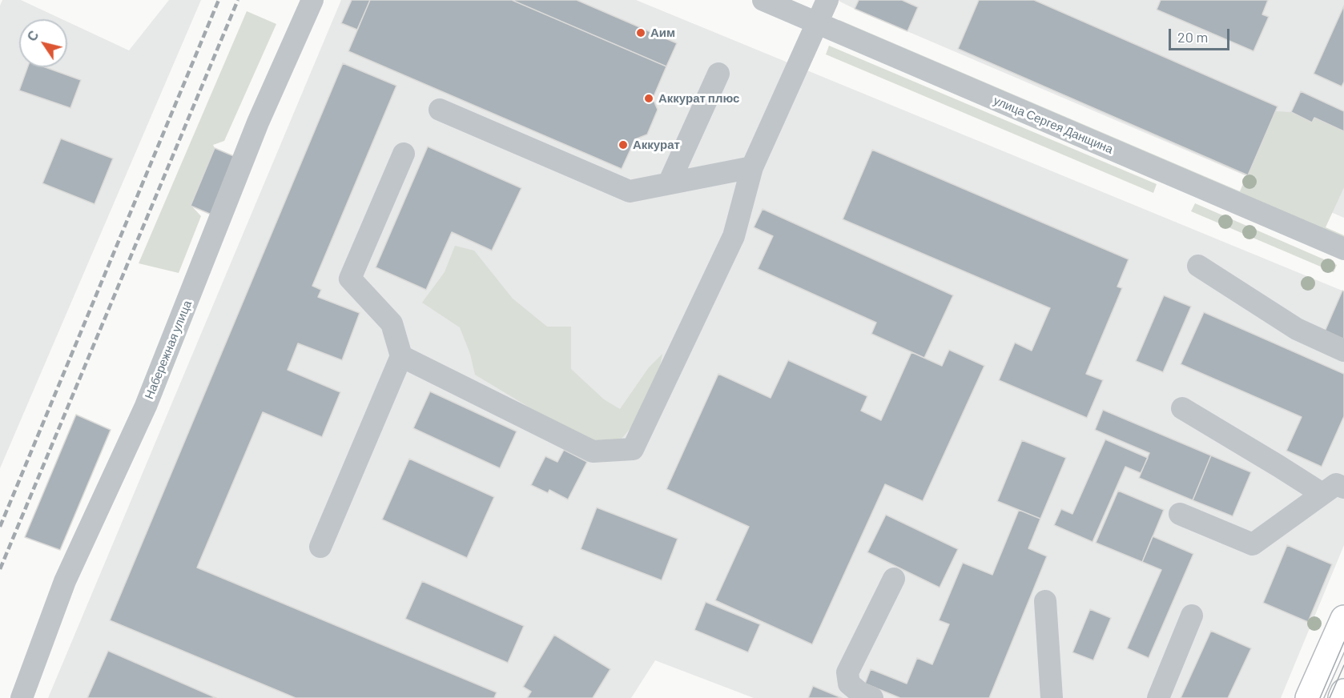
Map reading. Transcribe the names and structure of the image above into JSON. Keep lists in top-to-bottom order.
{
  "streets": {
    "street": ["улица Сергея Данщина", "Набережная улица"]
  },
  "places": ["Аим", "Аккурат плюс", "Аккурат"],
  "scale_bar": "20 m",
  "north": "top left"
}
